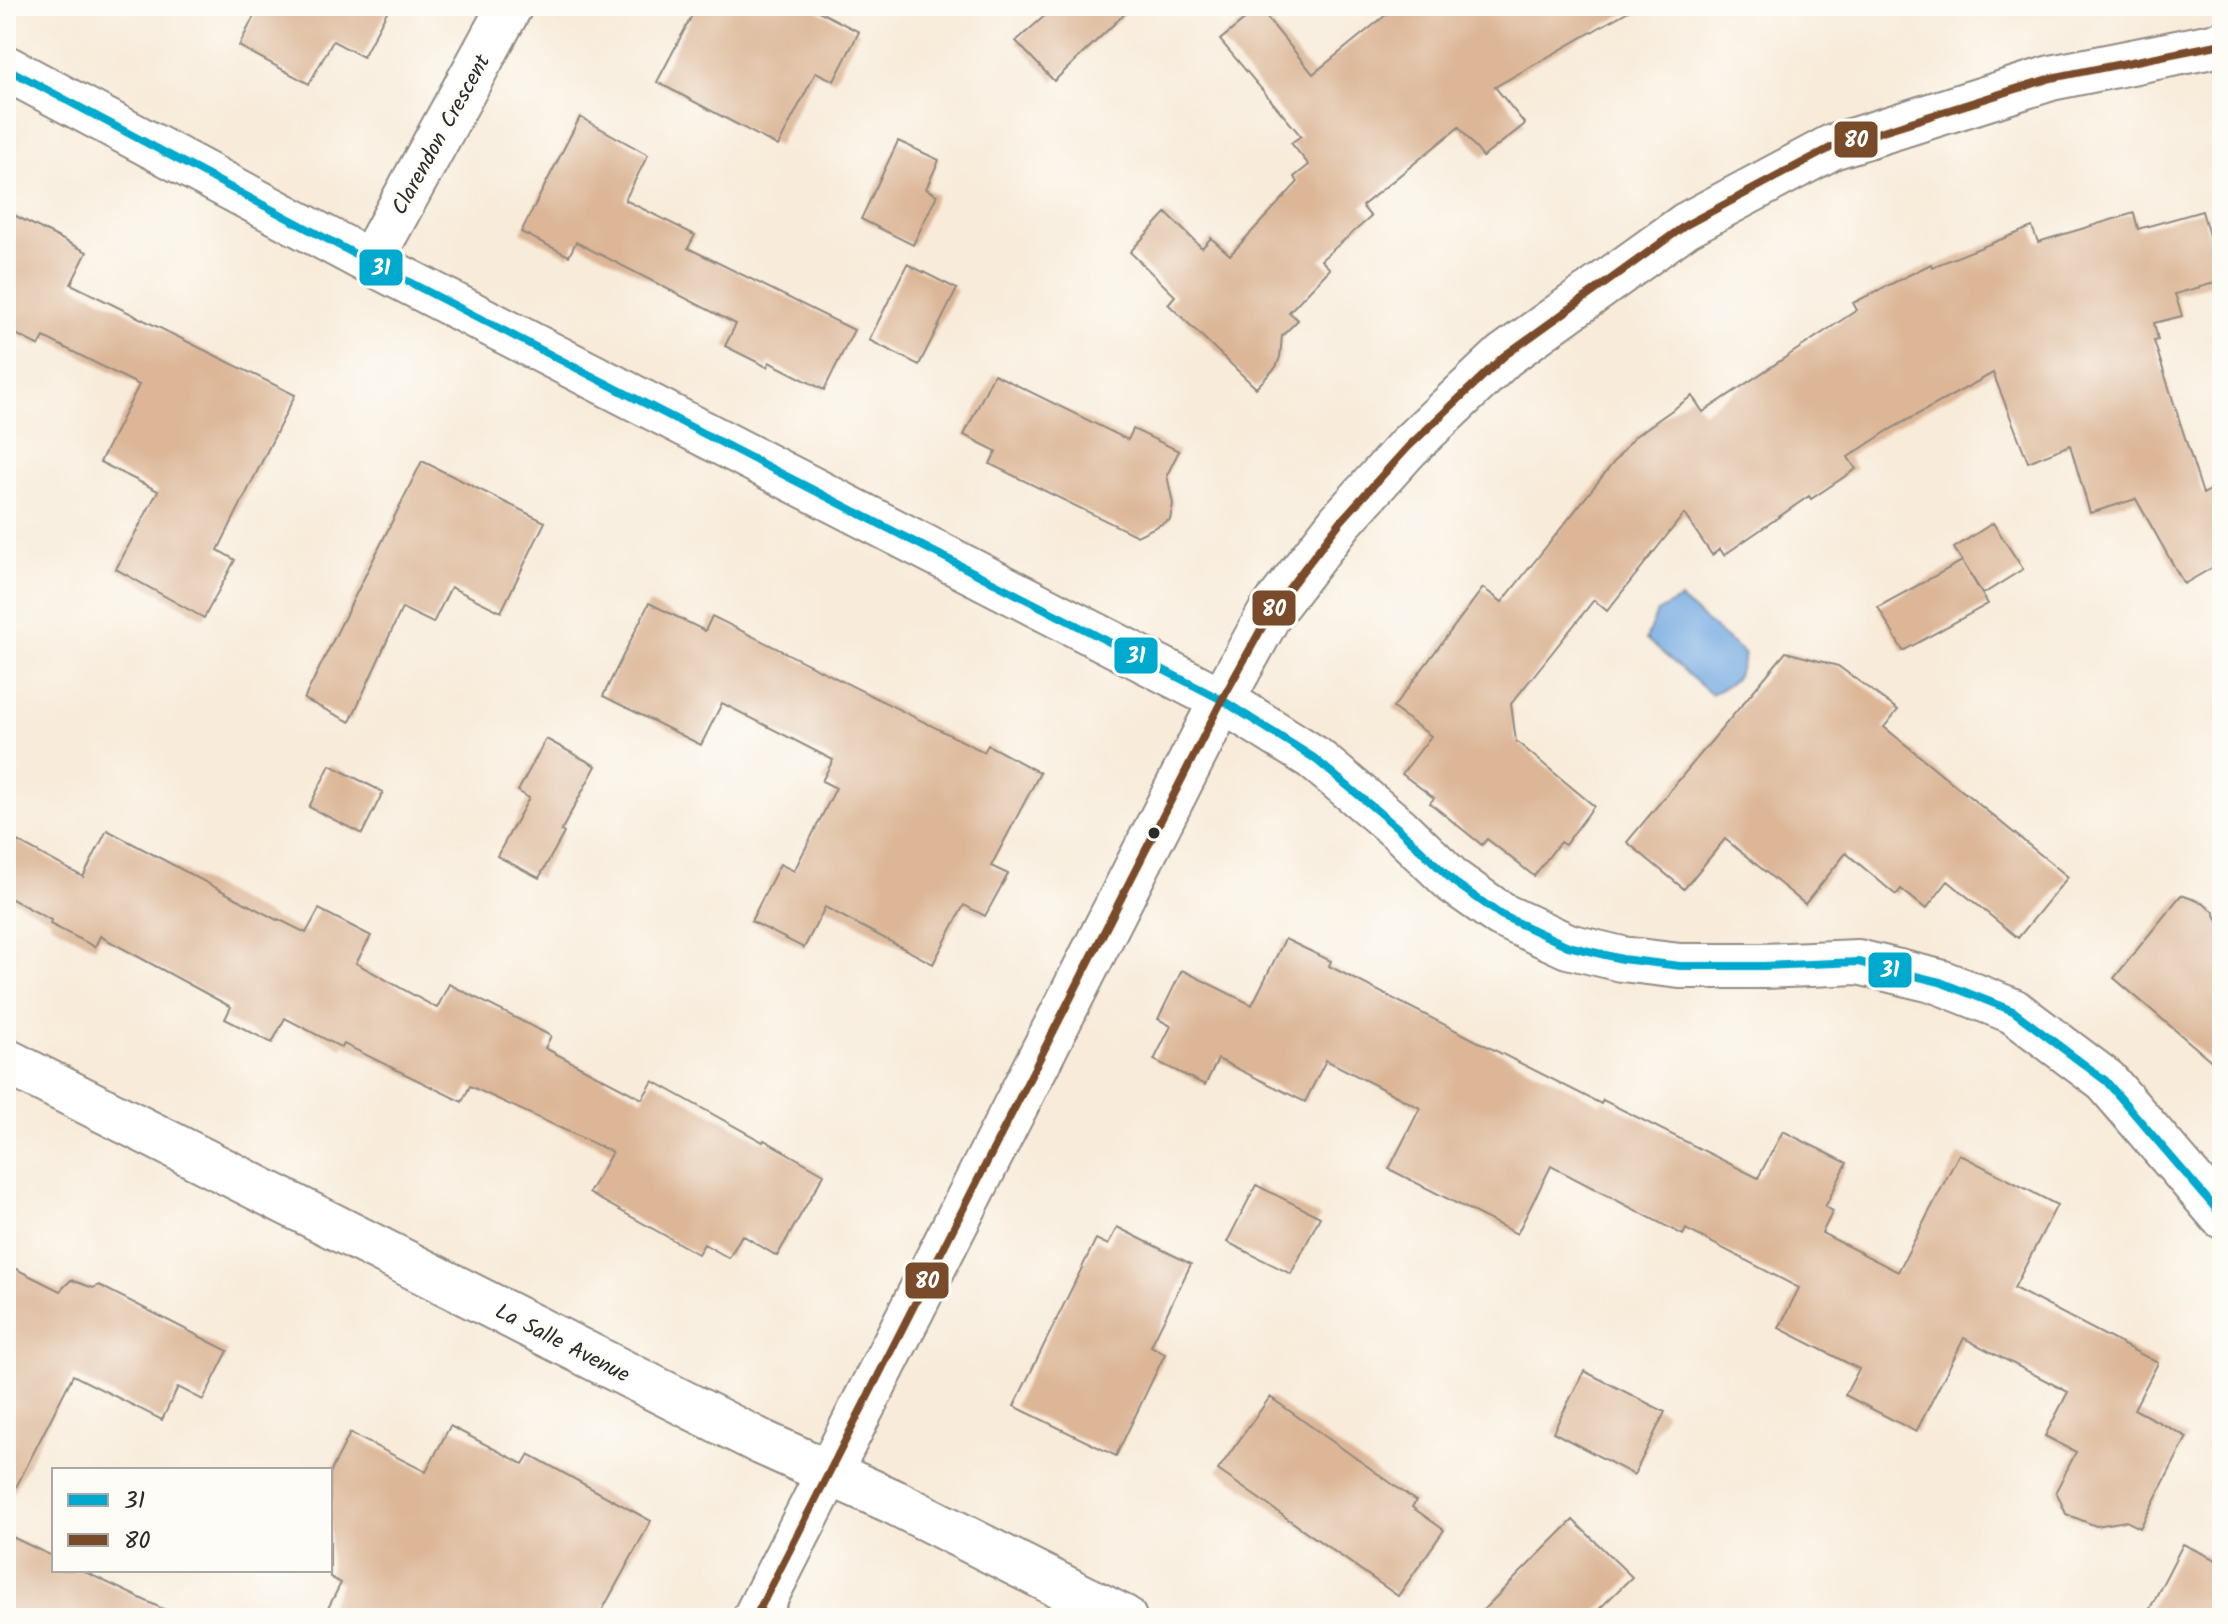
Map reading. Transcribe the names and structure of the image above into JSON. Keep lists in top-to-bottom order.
{
  "streets": {
    "street": ["Clarendon Crescent", "La Salle Avenue"]
  },
  "lines": ["transit line 80", "transit line 31"],
  "legend": ["31", "80"]
}
